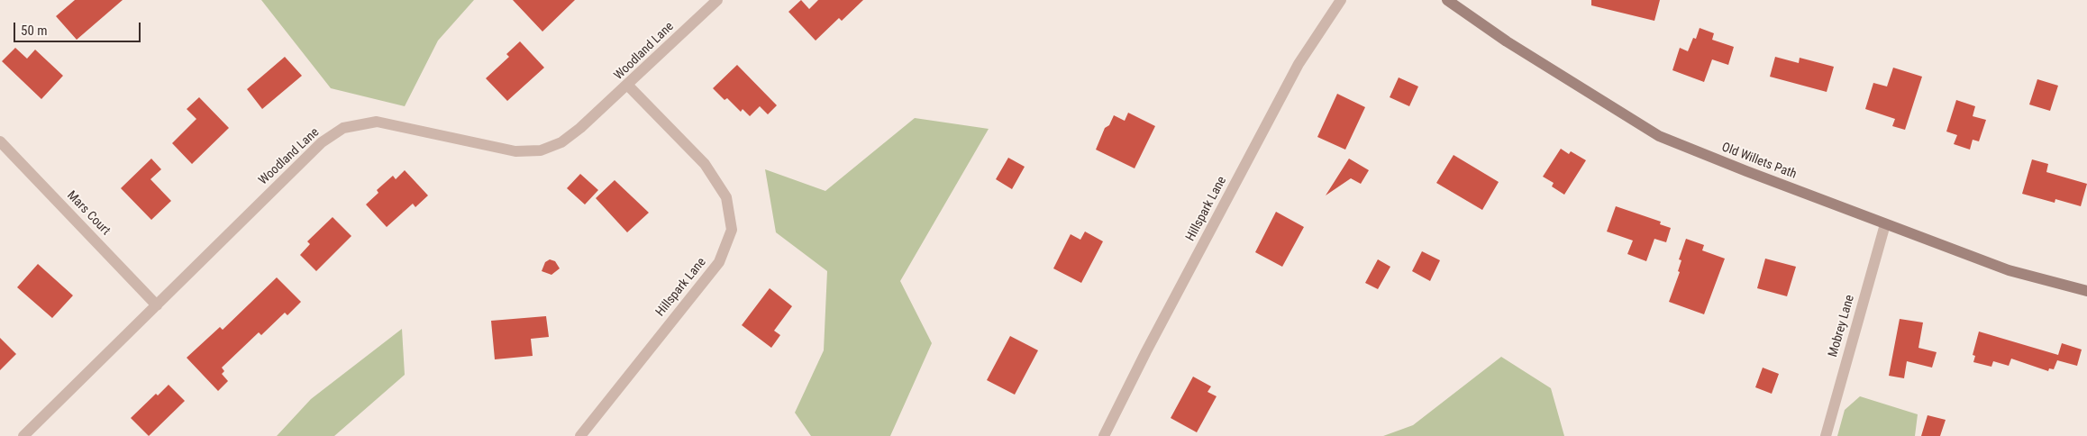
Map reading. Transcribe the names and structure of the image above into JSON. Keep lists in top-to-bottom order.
{
  "streets": {
    "main road": ["Old Willets Path"],
    "street": [
      "Woodland Lane",
      "Hillspark Lane",
      "Mars Court",
      "Mobrey Lane"
    ]
  },
  "crossings": [
    ["Woodland Lane", "Hillspark Lane"],
    ["Woodland Lane", "Mars Court"],
    ["Old Willets Path", "Mobrey Lane"]
  ],
  "scale_bar": "50 m"
}
